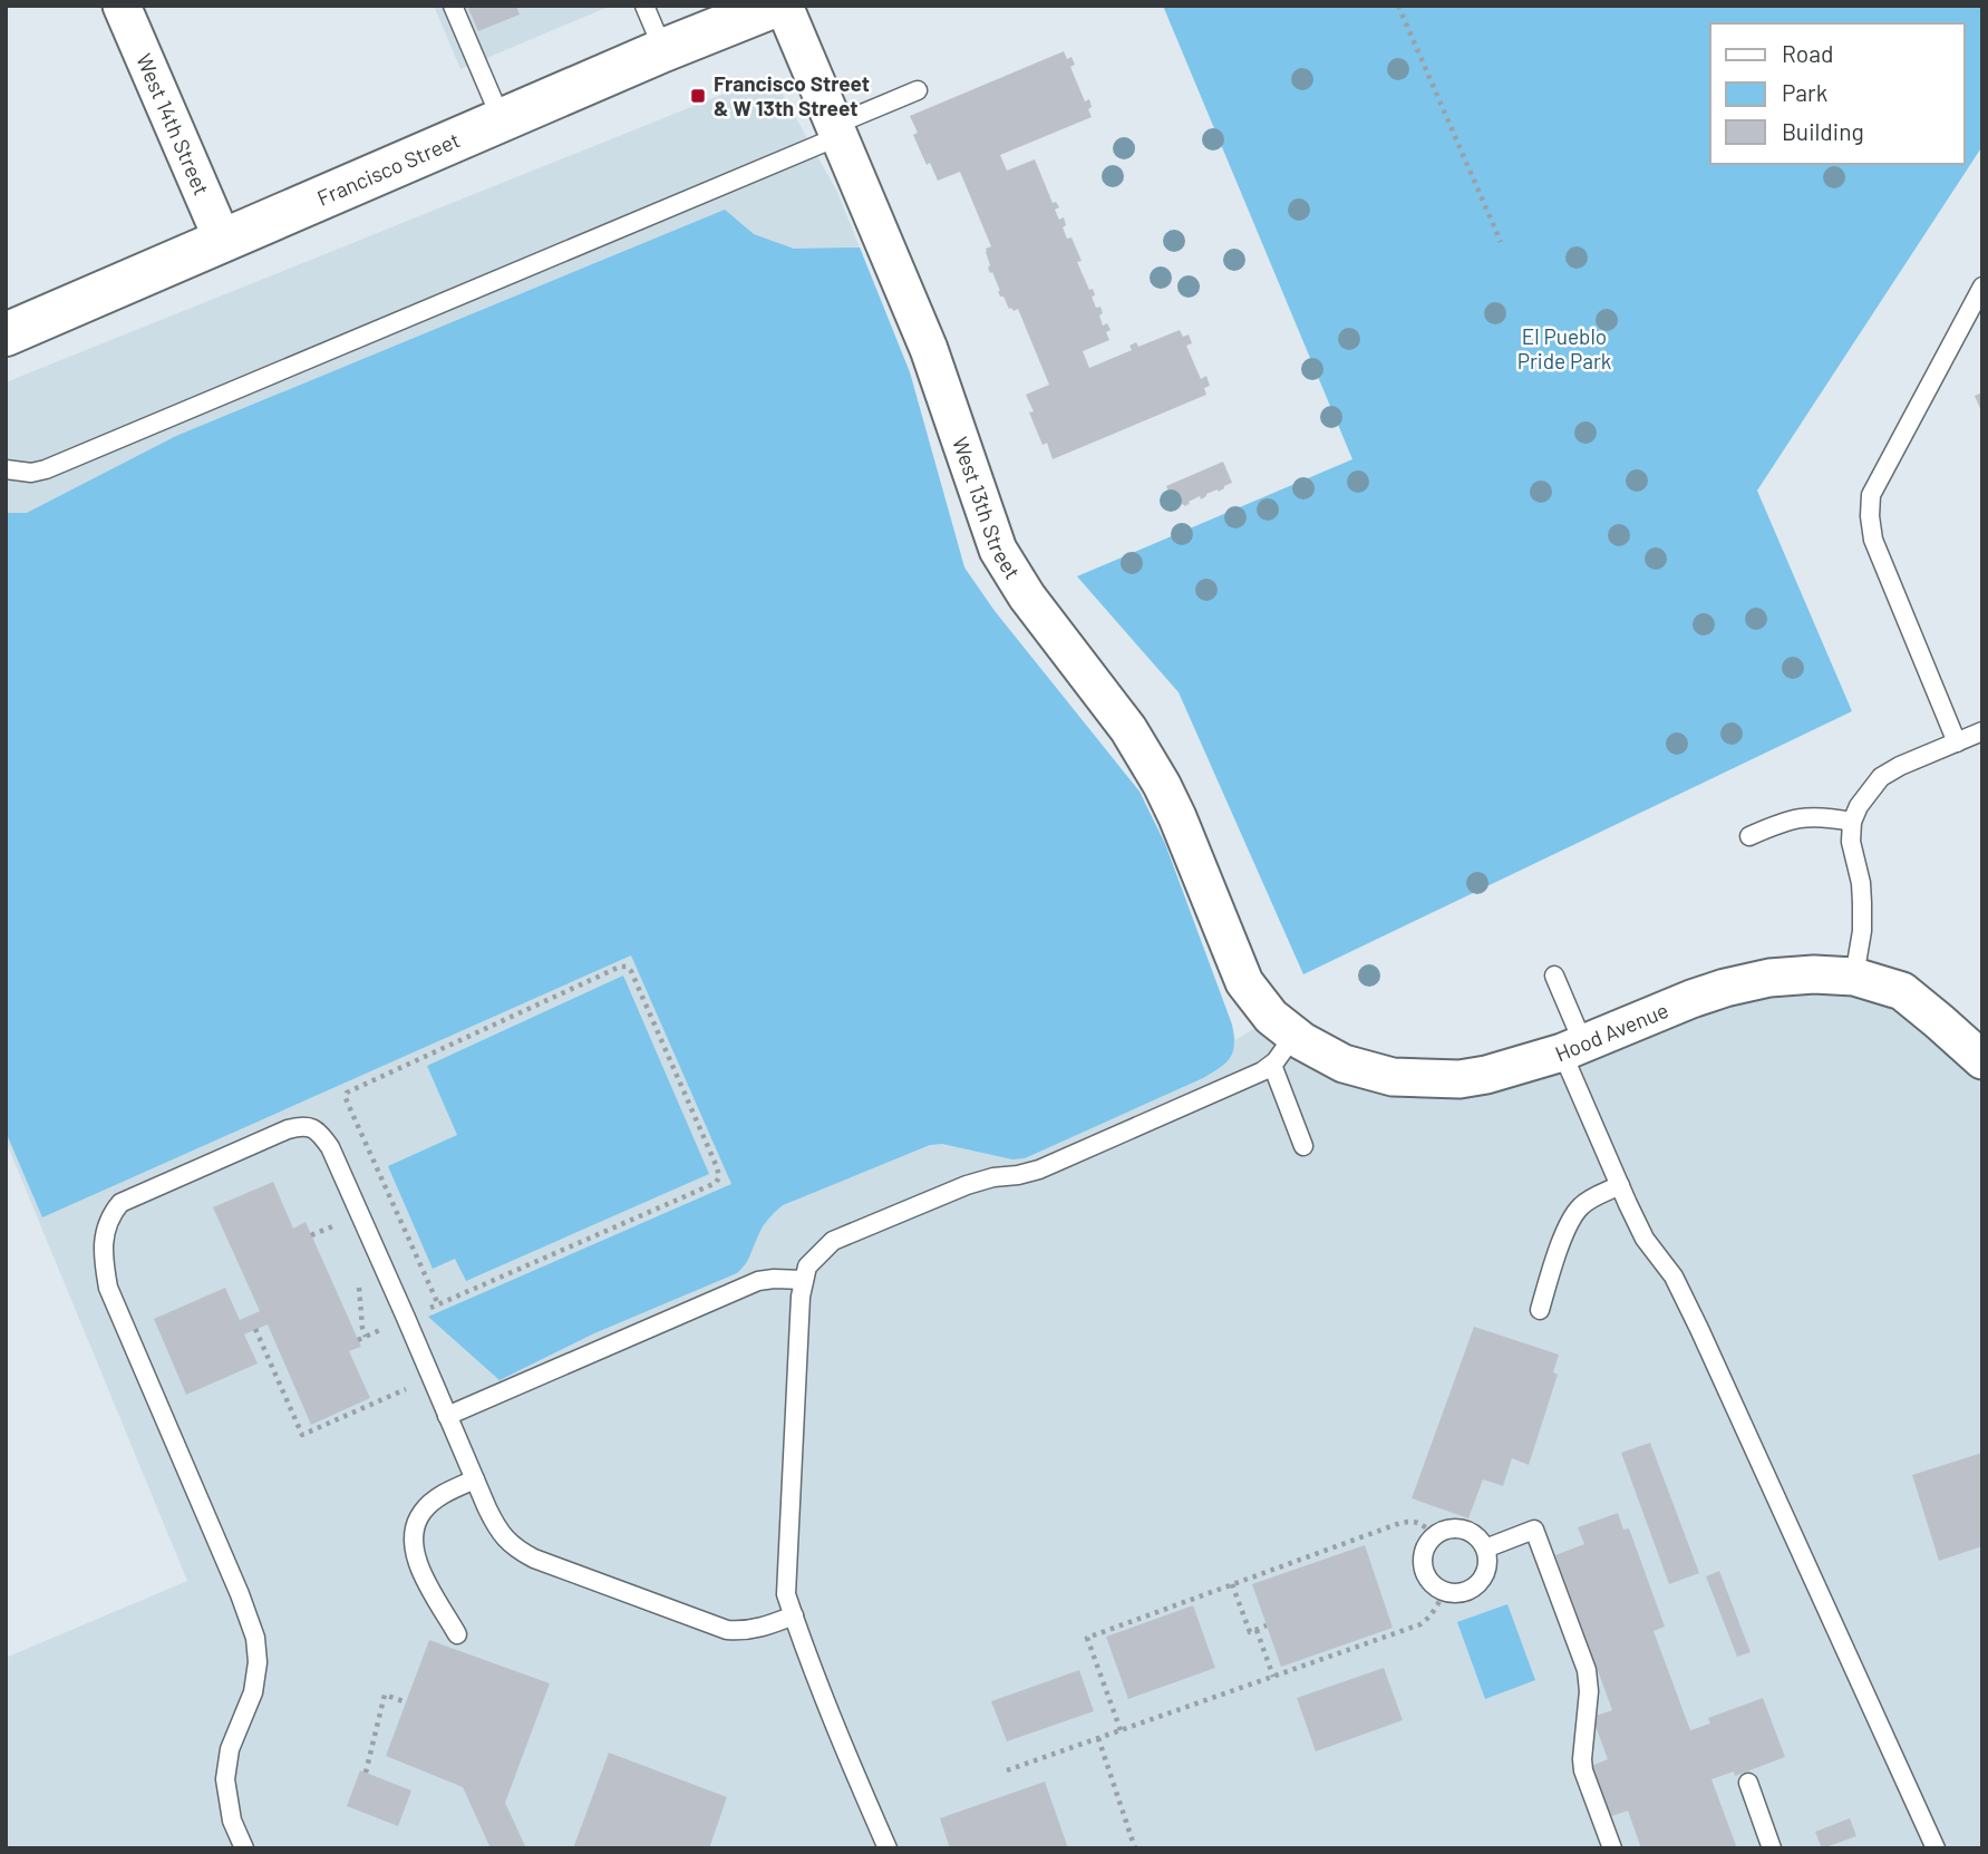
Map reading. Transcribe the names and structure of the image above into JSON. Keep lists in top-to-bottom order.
{
  "streets": {
    "street": [
      "West 14th Street",
      "Francisco Street",
      "West 13th Street",
      "Hood Avenue"
    ]
  },
  "crossings": [
    ["West 14th Street", "Francisco Street"],
    ["West 13th Street", "Hood Avenue"]
  ],
  "parks": ["El Pueblo Pride Park"],
  "places": {
    "transit": ["Francisco Street & W 13th Street"]
  },
  "legend": ["Road", "Park", "Building"]
}
